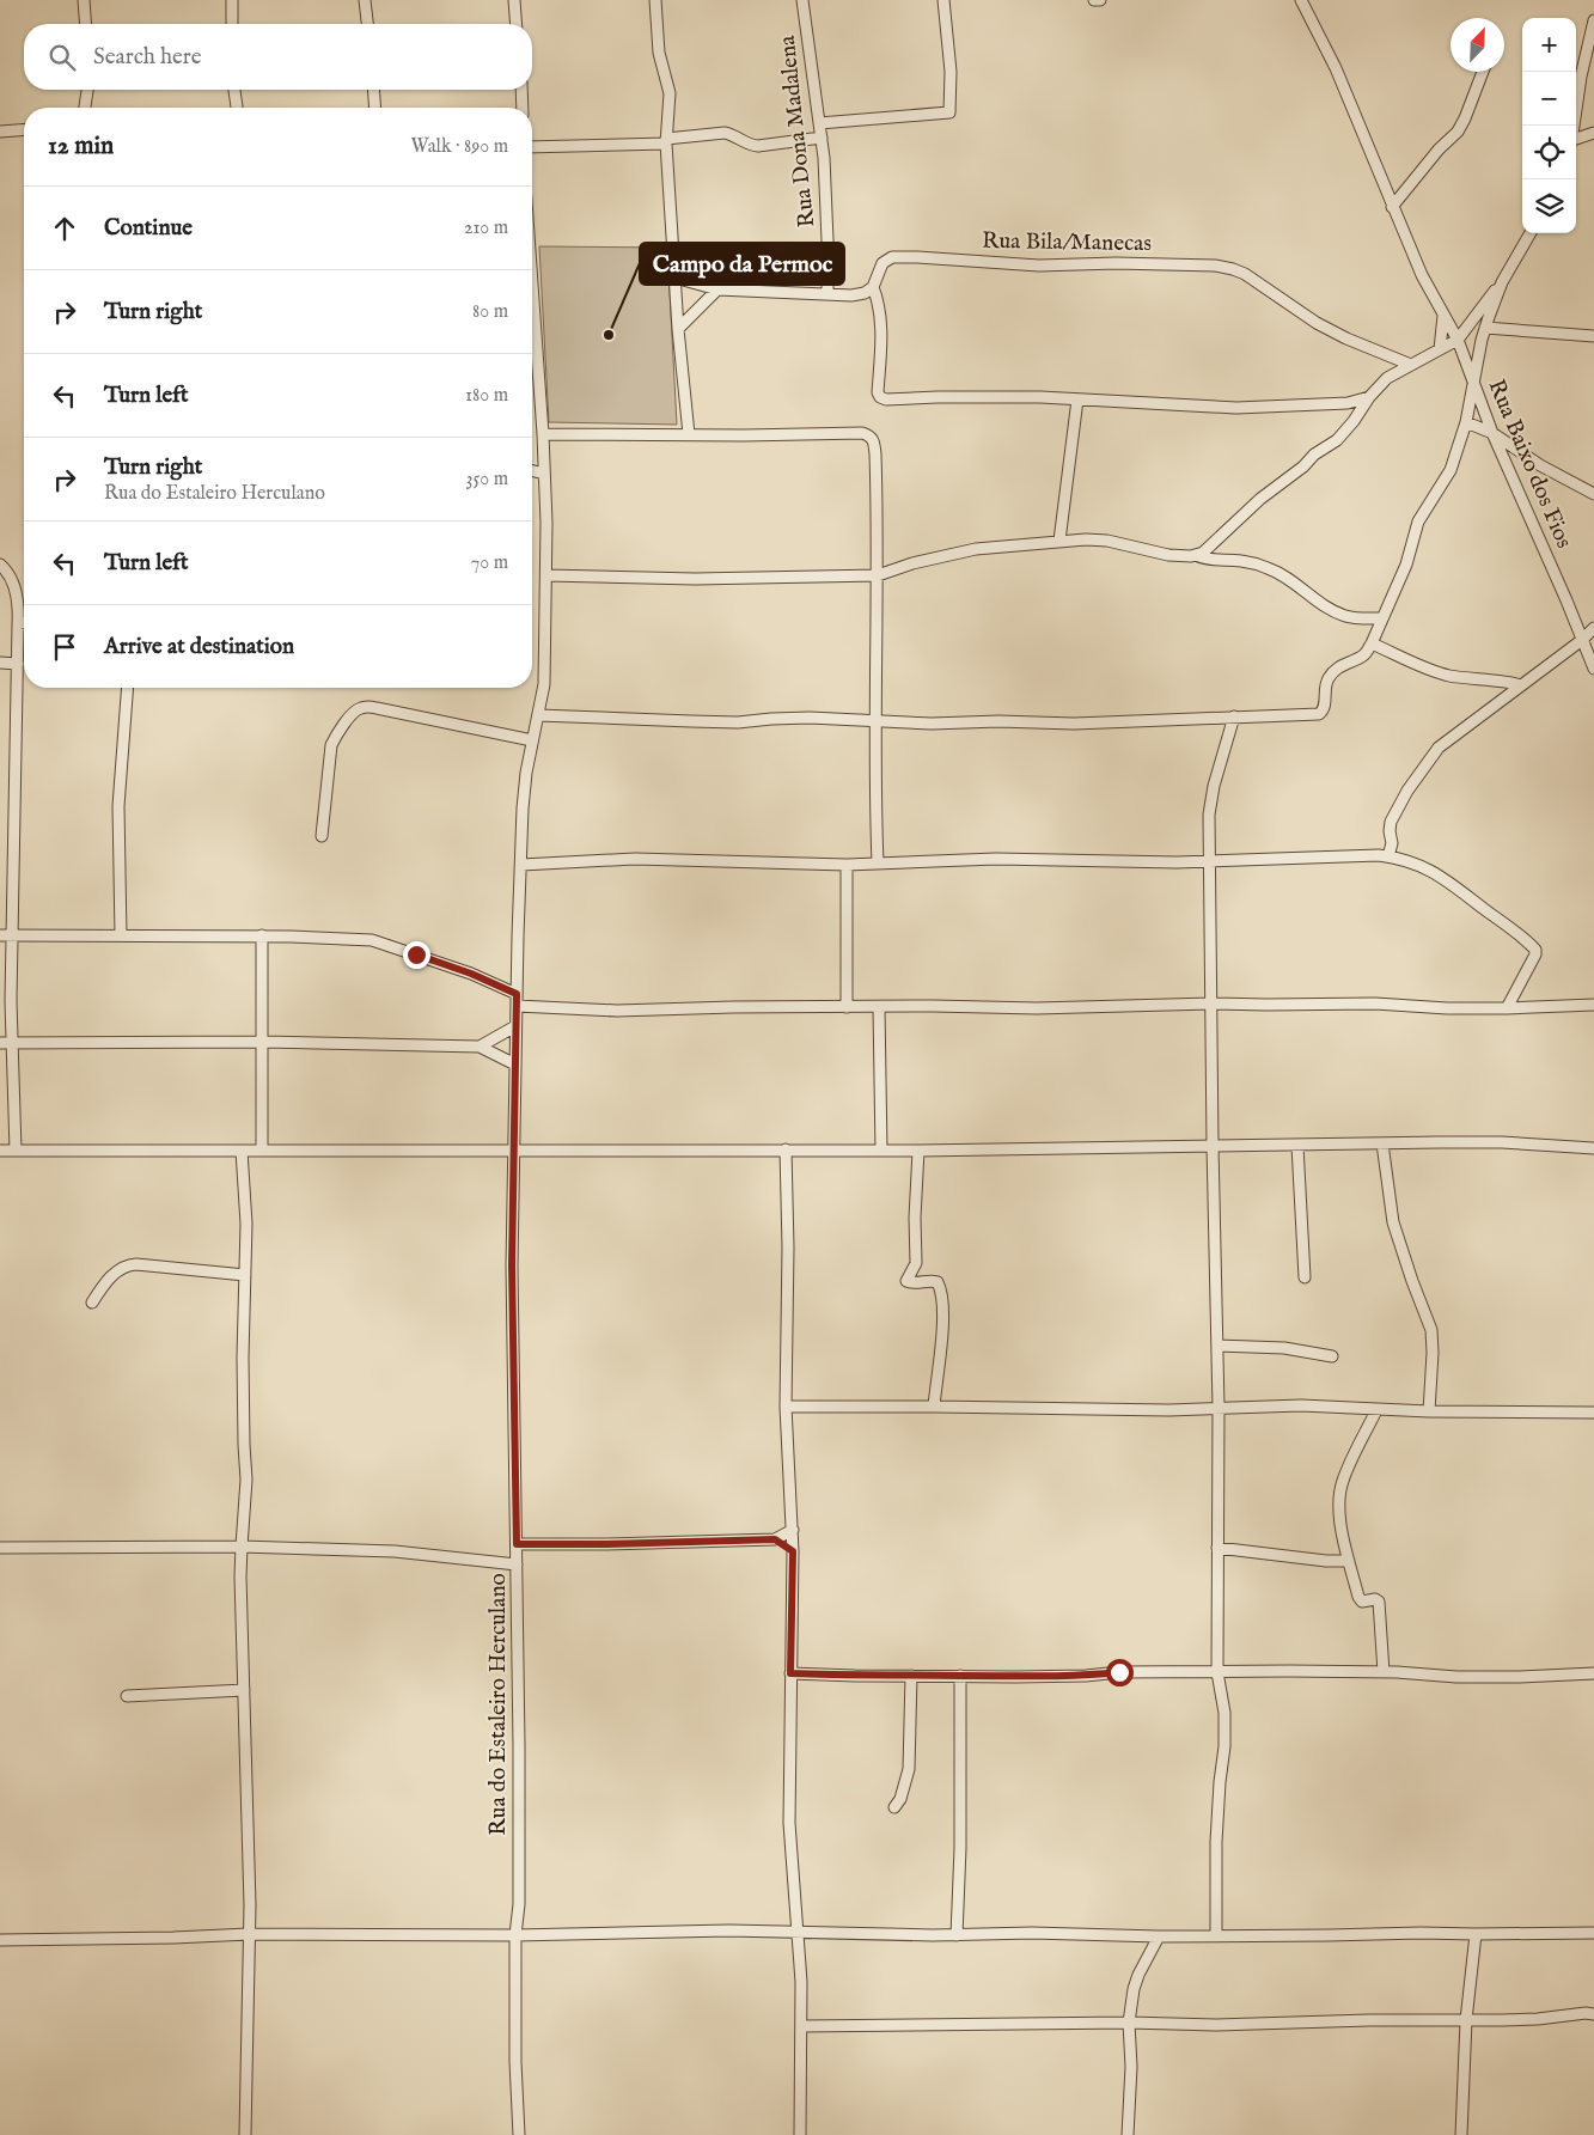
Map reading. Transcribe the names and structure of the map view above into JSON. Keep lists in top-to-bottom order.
{
  "streets": {
    "street": [
      "Rua Dona Madalena",
      "Rua Bila/Manecas",
      "Rua Baixo dos Fios",
      "Rua do Estaleiro Herculano"
    ]
  },
  "places": ["Campo da Permoc"],
  "north": "top right",
  "page": {
    "map_buttons": ["+", "−"],
    "search": "Search here",
    "heading": ["12 min", "Walk · 890 m"],
    "list": [
      ["Continue", "210 m"],
      ["Turn right", "80 m"],
      ["Turn left", "180 m"],
      ["Turn right", "Rua do Estaleiro Herculano", "350 m"],
      ["Turn left", "70 m"],
      "Arrive at destination"
    ]
  }
}
